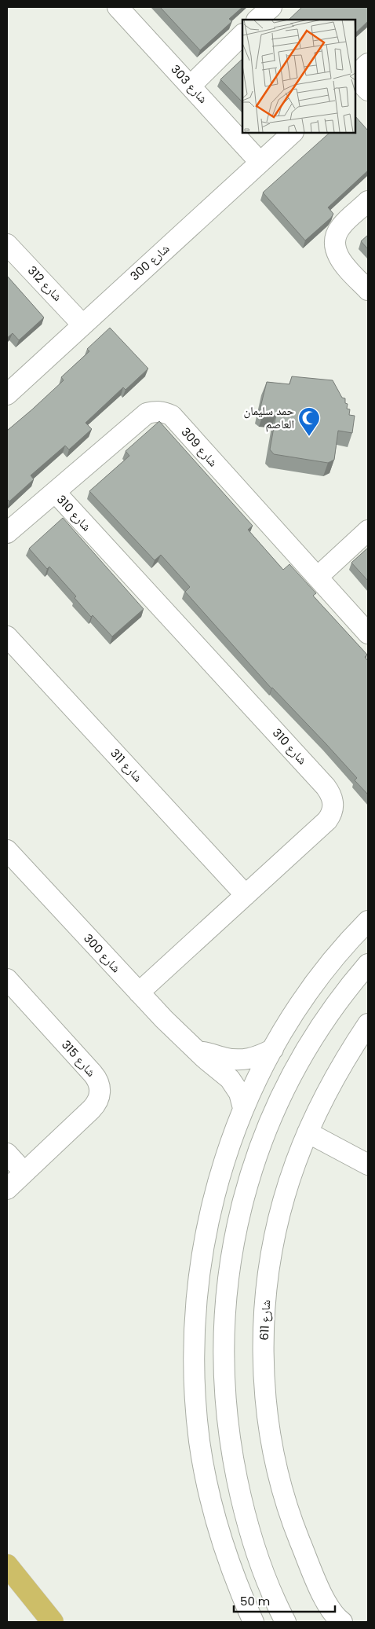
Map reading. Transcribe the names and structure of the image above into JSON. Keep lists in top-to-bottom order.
{
  "streets": {
    "street": [
      "شارع 303",
      "شارع 300",
      "شارع 312",
      "شارع 309",
      "شارع 310",
      "شارع 311",
      "شارع 315",
      "شارع 611"
    ]
  },
  "crossings": [
    ["شارع 303", "شارع 300"],
    ["شارع 300", "شارع 312"],
    ["شارع 300", "شارع 310"],
    ["شارع 309", "شارع 310"],
    ["شارع 310", "شارع 311"]
  ],
  "places": {
    "mosque": ["حمد سليمان العاصم"]
  },
  "scale_bar": "50 m"
}
